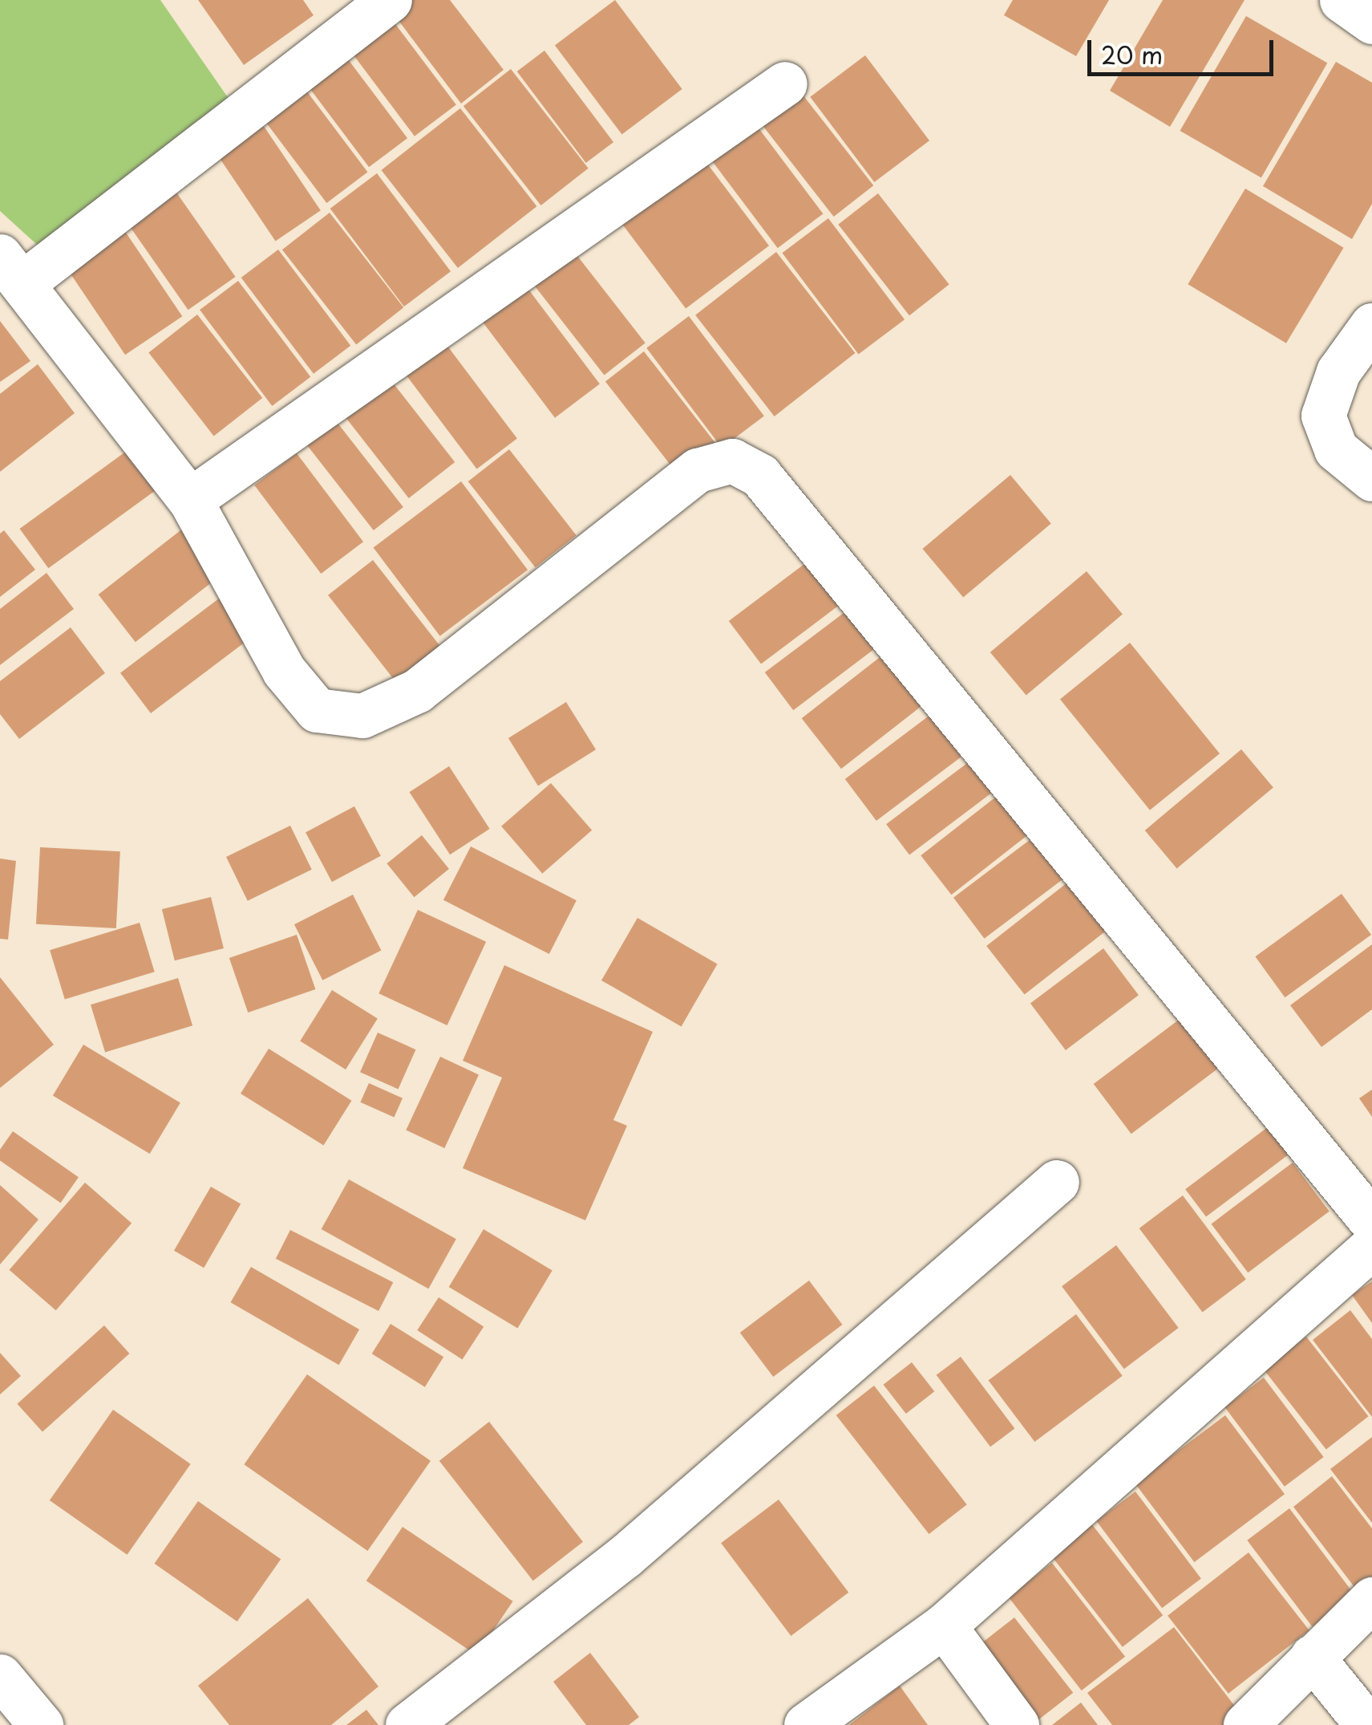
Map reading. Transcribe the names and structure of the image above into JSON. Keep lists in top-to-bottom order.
{
  "scale_bar": "20 m"
}
